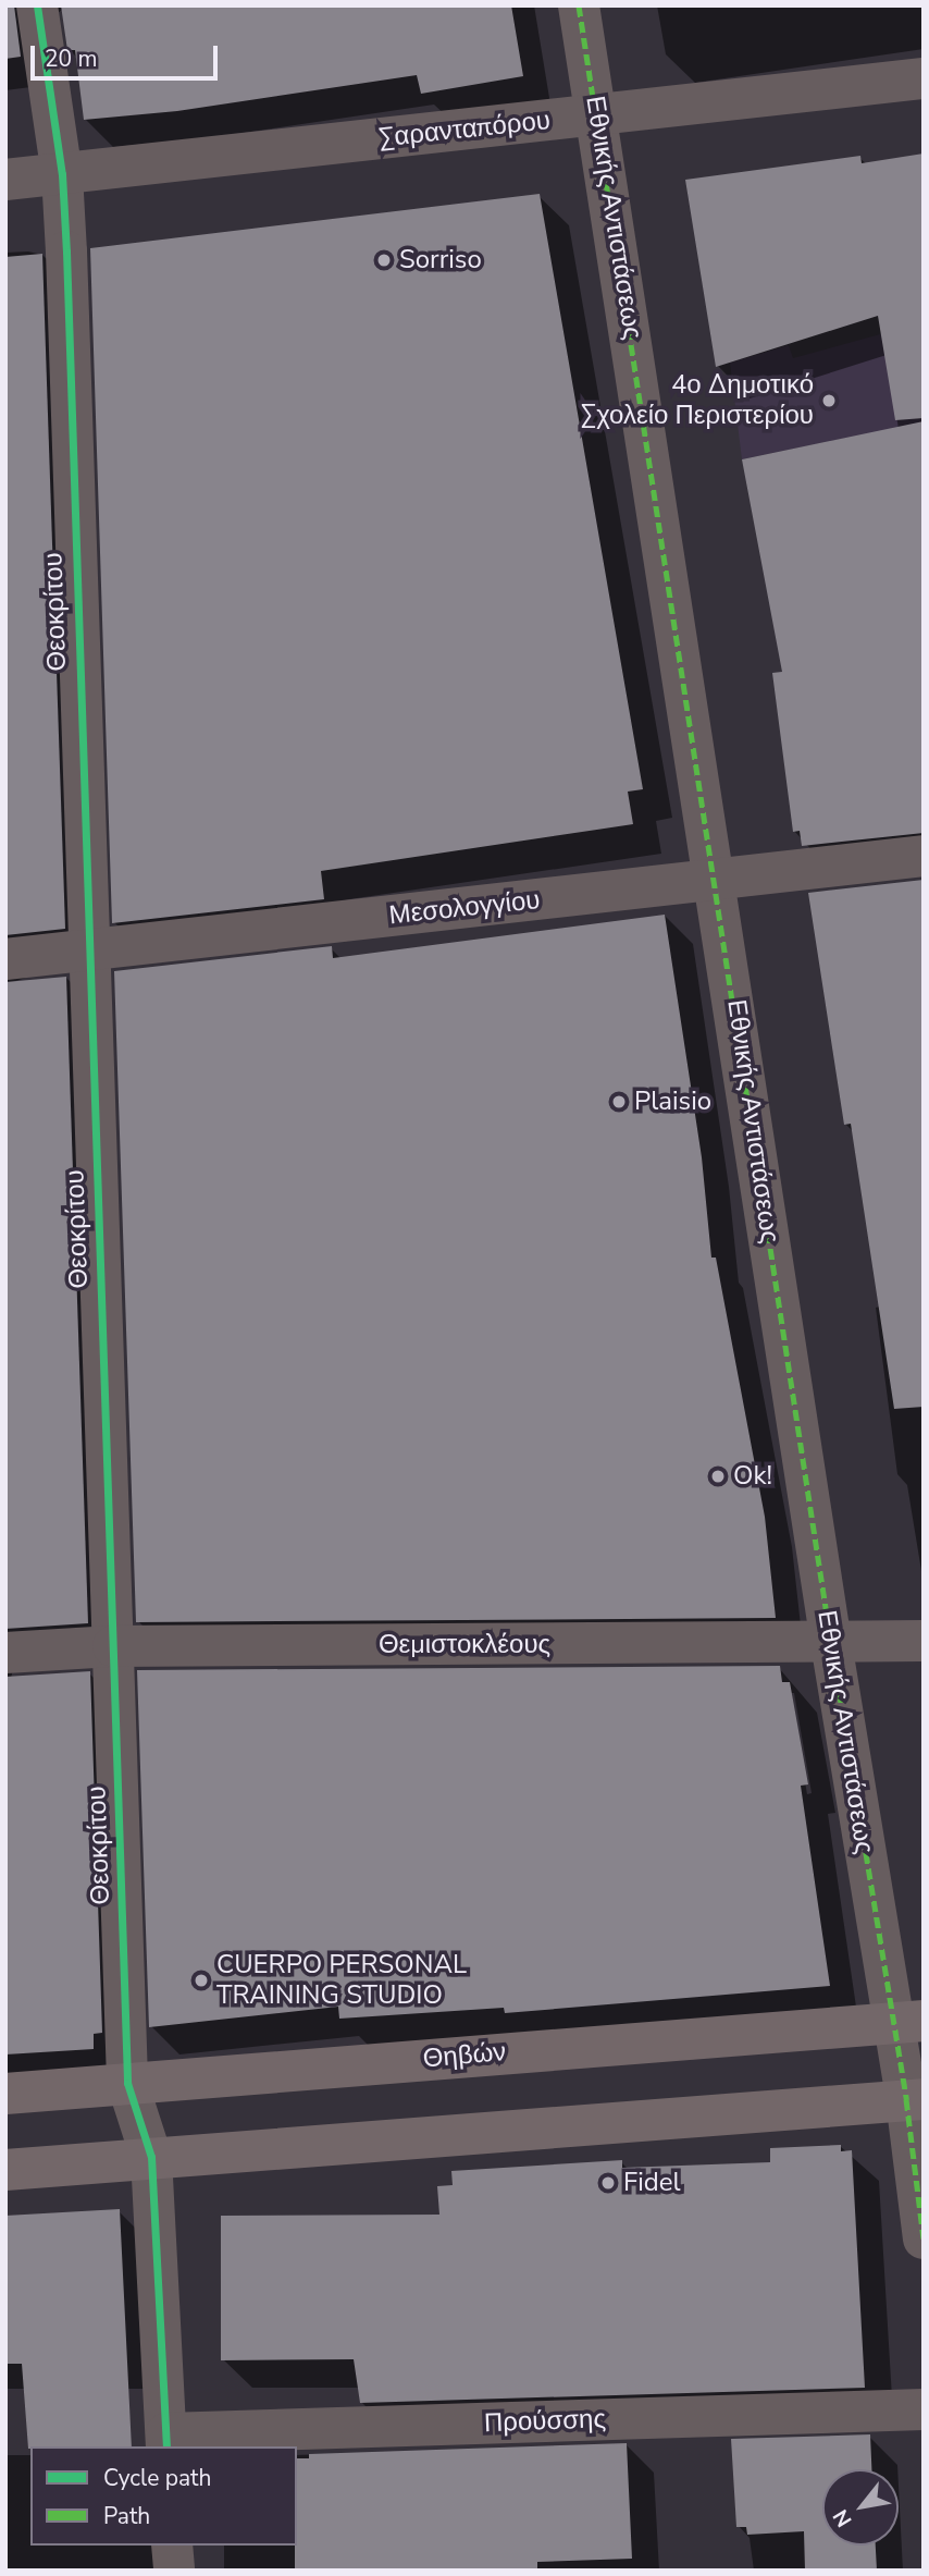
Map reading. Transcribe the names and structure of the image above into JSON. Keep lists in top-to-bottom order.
{
  "streets": {
    "main road": ["Θηβών"],
    "street": [
      "Σαρανταπόρου",
      "Εθνικής Αντιστάσεως",
      "Θεοκρίτου",
      "Μεσολογγίου",
      "Θεμιστοκλέους",
      "Προύσσης"
    ]
  },
  "crossings": [
    ["Σαρανταπόρου", "Εθνικής Αντιστάσεως"],
    ["Σαρανταπόρου", "Θεοκρίτου"],
    ["Εθνικής Αντιστάσεως", "Μεσολογγίου"],
    ["Εθνικής Αντιστάσεως", "Θεμιστοκλέους"],
    ["Εθνικής Αντιστάσεως", "Θηβών"],
    ["Θεοκρίτου", "Μεσολογγίου"],
    ["Θεοκρίτου", "Θεμιστοκλέους"],
    ["Θεοκρίτου", "Θηβών"],
    ["Θεοκρίτου", "Προύσσης"]
  ],
  "places": [
    "Sorriso",
    "4ο Δημοτικό Σχολείο Περιστερίου",
    "Plaisio",
    "Ok!",
    "CUERPO PERSONAL TRAINING STUDIO",
    "Fidel"
  ],
  "legend": ["Cycle path", "Path"],
  "scale_bar": "20 m",
  "north": "bottom left"
}
